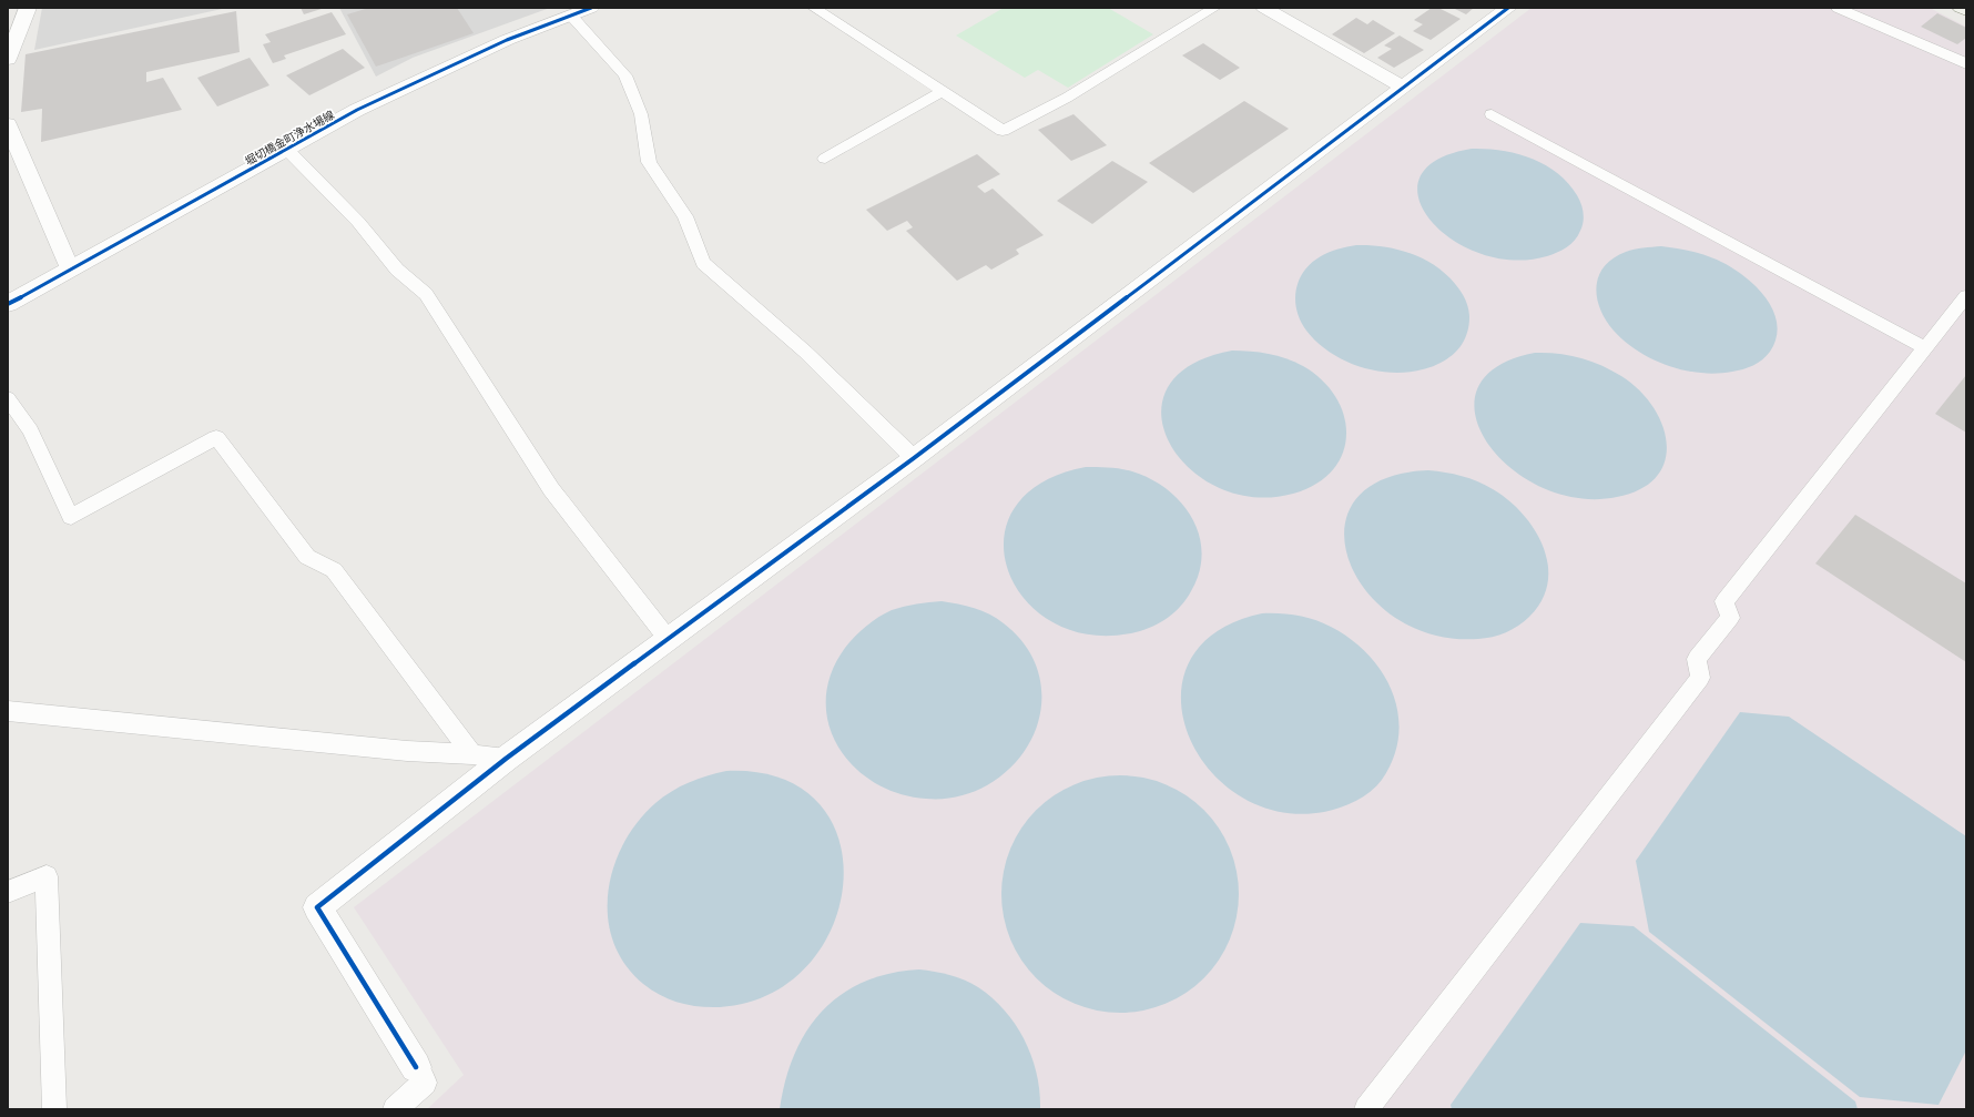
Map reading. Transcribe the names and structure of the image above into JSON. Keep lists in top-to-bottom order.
{
  "streets": {
    "street": ["堀切橋金町浄水場線"]
  }
}
